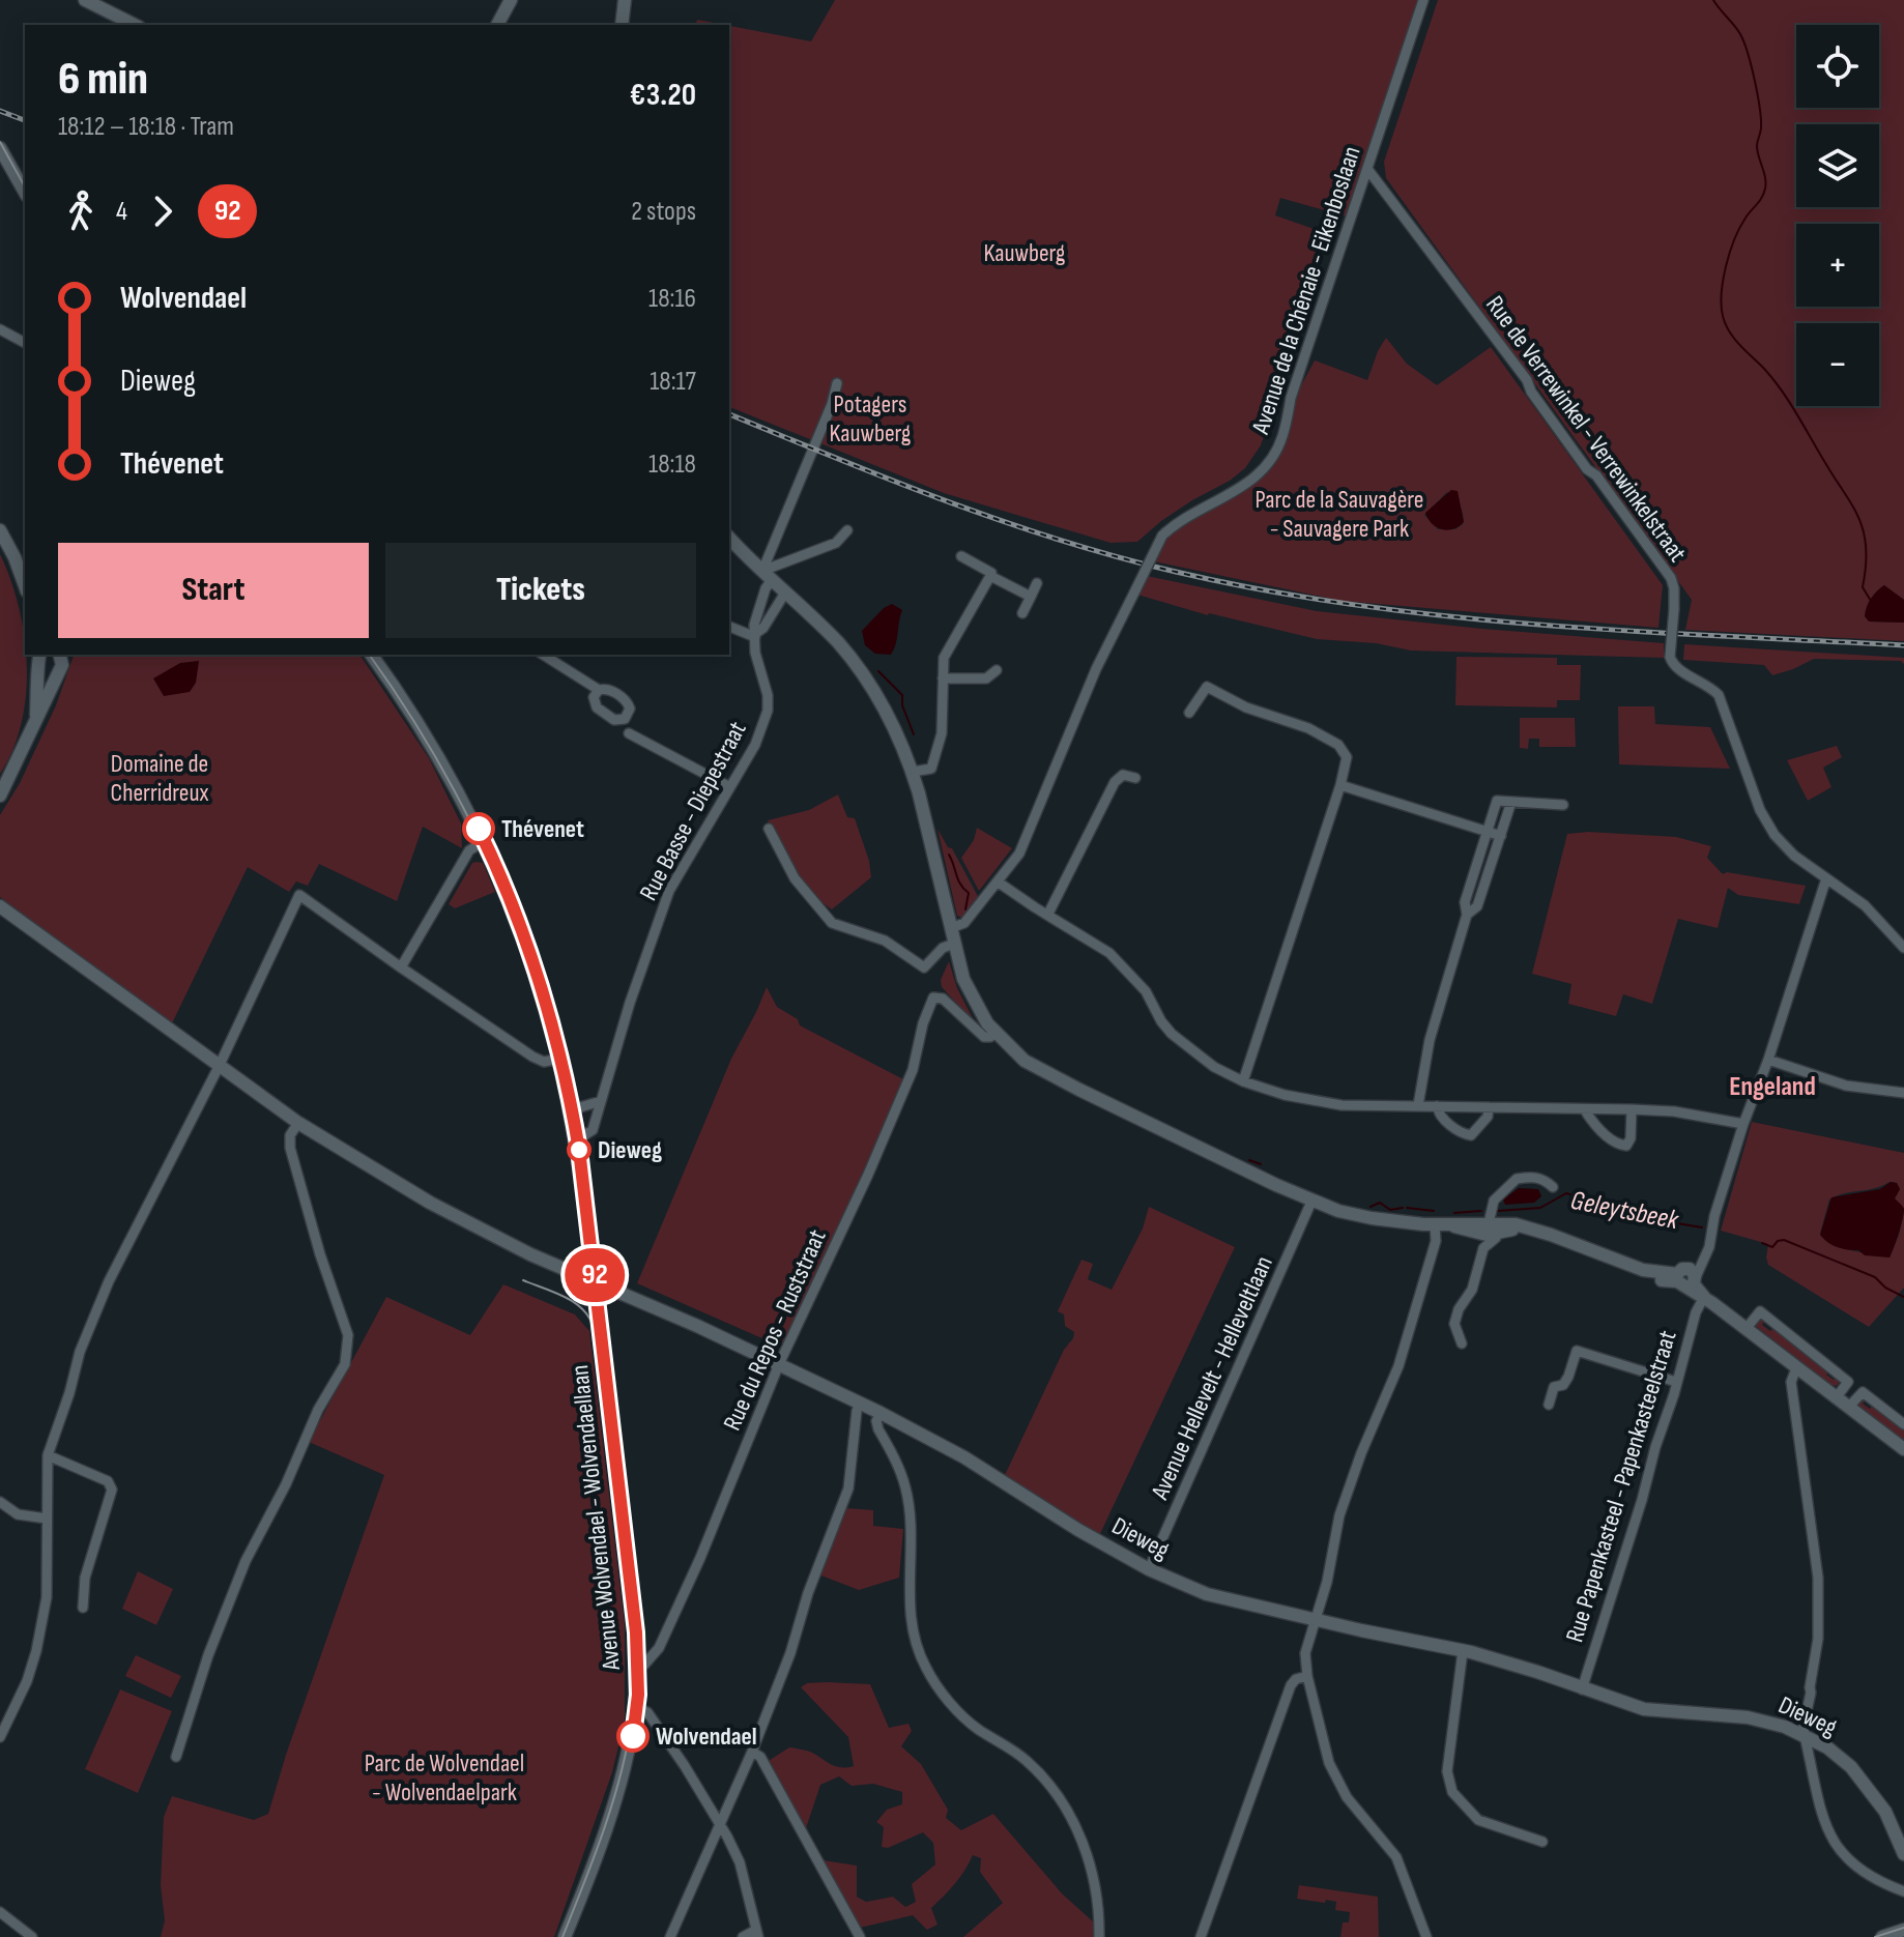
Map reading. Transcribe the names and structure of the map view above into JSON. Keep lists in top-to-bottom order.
{
  "streets": {
    "street": [
      "Avenue de la Chênaie - Eikenboslaan",
      "Rue de Verrewinkel - Verrewinkelstraat",
      "Rue Basse - Diepestraat",
      "Rue du Repos - Ruststraat",
      "Avenue Hellevelt - Helleveltlaan",
      "Rue Papenkasteel - Papenkasteelstraat",
      "Avenue Wolvendael - Wolvendaellaan",
      "Dieweg"
    ]
  },
  "crossings": [
    ["Avenue de la Chênaie - Eikenboslaan", "Rue de Verrewinkel - Verrewinkelstraat"],
    ["Rue Basse - Diepestraat", "Avenue Wolvendael - Wolvendaellaan"],
    ["Rue du Repos - Ruststraat", "Avenue Wolvendael - Wolvendaellaan"],
    ["Rue du Repos - Ruststraat", "Dieweg"],
    ["Avenue Hellevelt - Helleveltlaan", "Dieweg"],
    ["Rue Papenkasteel - Papenkasteelstraat", "Dieweg"],
    ["Avenue Wolvendael - Wolvendaellaan", "Dieweg"]
  ],
  "districts": ["Engeland"],
  "water": ["Geleytsbeek"],
  "parks": [
    "Kauwberg",
    "Potagers Kauwberg",
    "Parc de la Sauvagère - Sauvagere Park",
    "Domaine de Cherridreux",
    "Parc de Wolvendael - Wolvendaelpark"
  ],
  "places": ["Thévenet", "Dieweg", "Wolvendael"],
  "lines": ["tram line 92"],
  "page": {
    "on_map": "92",
    "map_buttons": ["+", "−"],
    "heading": ["6 min", "18:12 – 18:18 · Tram", "€3.20"],
    "legs": ["4", "92", "2 stops"],
    "list": [
      {
        "name": "Wolvendael",
        "value": "18:16"
      },
      {
        "name": "Dieweg",
        "value": "18:17"
      },
      {
        "name": "Thévenet",
        "value": "18:18"
      }
    ],
    "buttons": ["Start", "Tickets"]
  }
}
